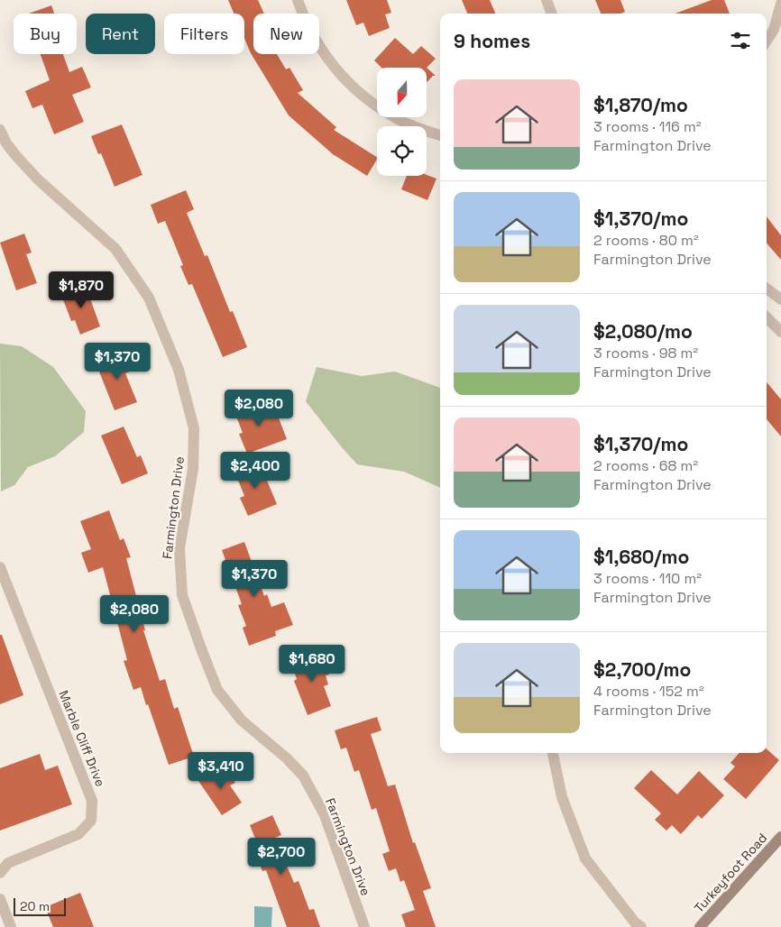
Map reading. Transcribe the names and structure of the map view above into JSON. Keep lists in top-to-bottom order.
{
  "streets": {
    "main road": ["Turkeyfoot Road"],
    "street": ["Farmington Drive", "Marble Cliff Drive"]
  },
  "scale_bar": "20 m",
  "north": "bottom",
  "page": {
    "chip": [
      "Buy",
      "Rent",
      "Filters",
      "New"
    ],
    "heading": "9 homes",
    "list": [
      {
        "name": "$1,870/mo",
        "note": "3 rooms · 116 m² · Farmington Drive"
      },
      {
        "name": "$1,370/mo",
        "note": "2 rooms · 80 m² · Farmington Drive"
      },
      {
        "name": "$2,080/mo",
        "note": "3 rooms · 98 m² · Farmington Drive"
      },
      {
        "name": "$1,370/mo",
        "note": "2 rooms · 68 m² · Farmington Drive"
      },
      {
        "name": "$1,680/mo",
        "note": "3 rooms · 110 m² · Farmington Drive"
      },
      {
        "name": "$2,700/mo",
        "note": "4 rooms · 152 m² · Farmington Drive"
      }
    ],
    "price": [
      "$1,870",
      "$1,370",
      "$2,080",
      "$2,400",
      "$1,370",
      "$2,080",
      "$1,680",
      "$3,410",
      "$2,700"
    ],
    "scale": "20 m"
  }
}
